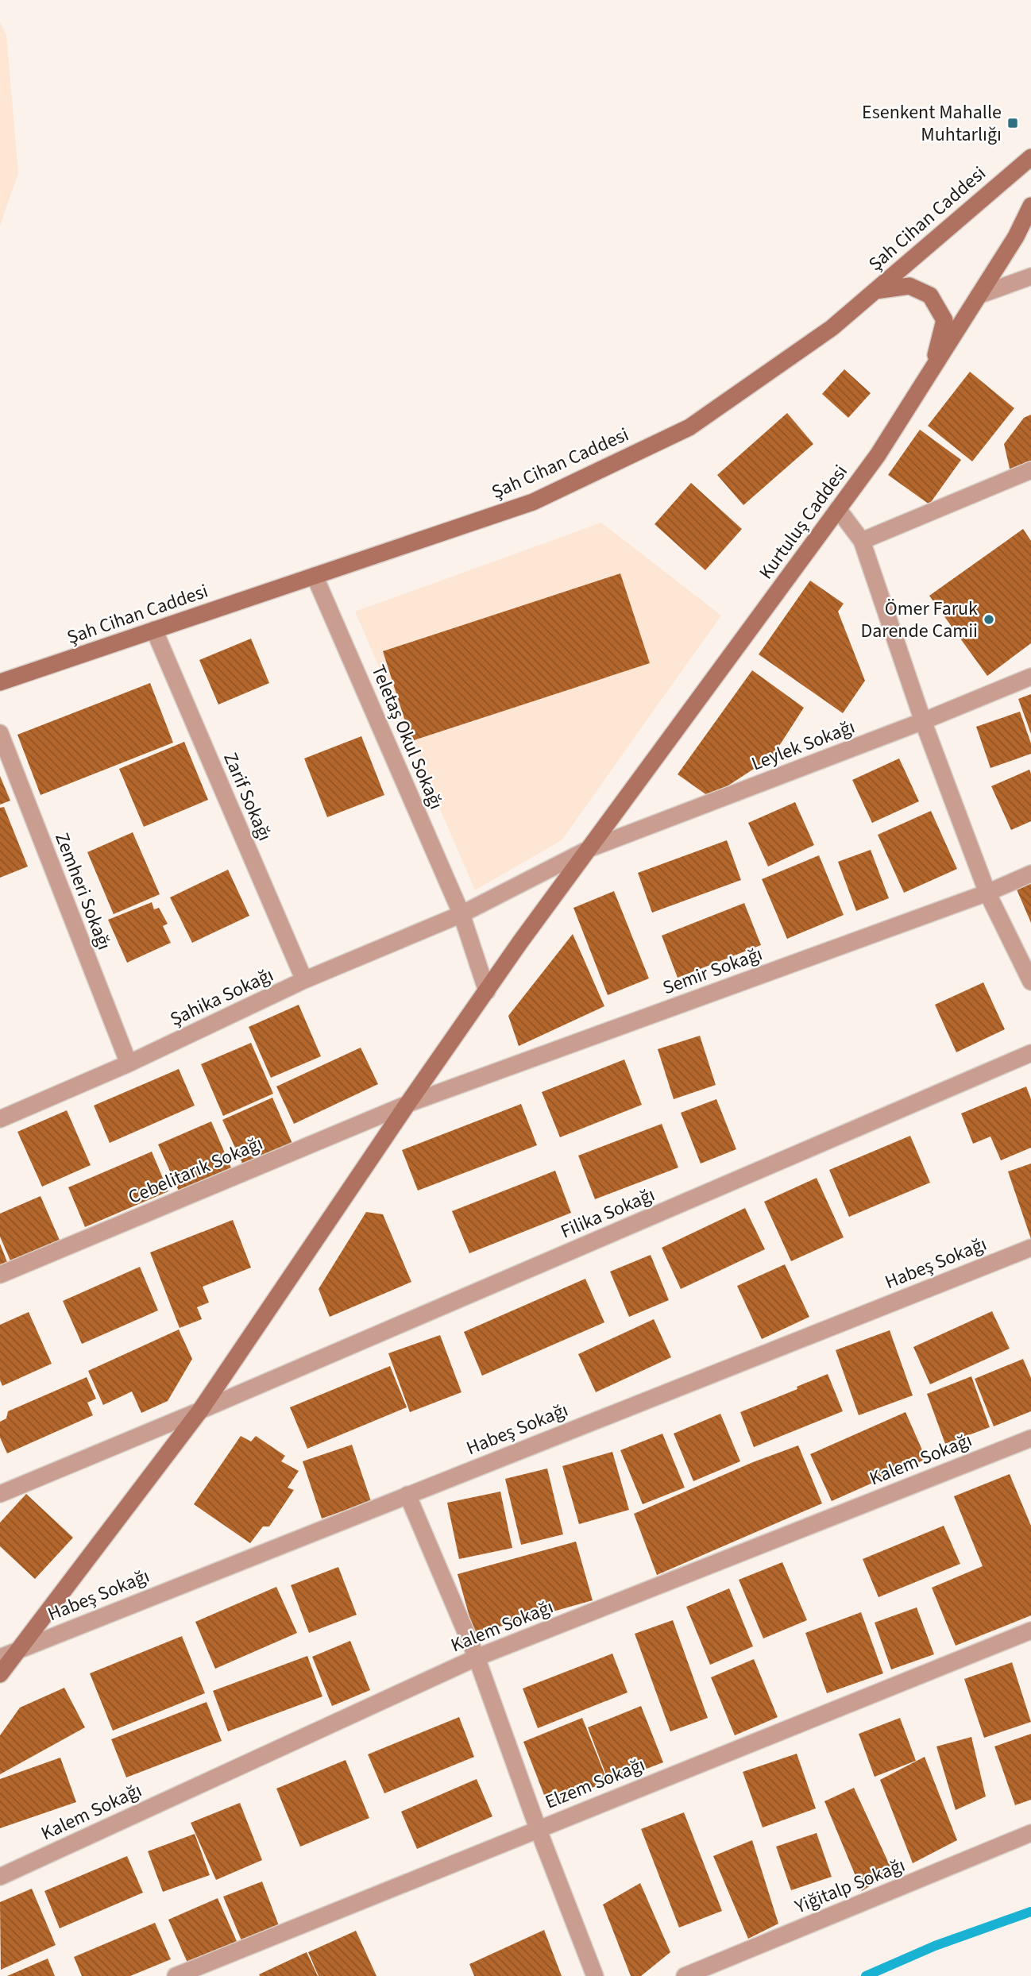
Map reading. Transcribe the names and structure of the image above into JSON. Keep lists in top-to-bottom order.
{
  "streets": {
    "main road": ["Şah Cihan Caddesi", "Kurtuluş Caddesi"],
    "street": [
      "Teletaş Okul Sokağı",
      "Leylek Sokağı",
      "Zarif Sokağı",
      "Zemheri Sokağı",
      "Semir Sokağı",
      "Şahika Sokağı",
      "Cebelitarık Sokağı",
      "Filika Sokağı",
      "Habeş Sokağı",
      "Kalem Sokağı",
      "Elzem Sokağı",
      "Yiğitalp Sokağı"
    ]
  },
  "crossings": [
    ["Şah Cihan Caddesi", "Teletaş Okul Sokağı"],
    ["Şah Cihan Caddesi", "Zarif Sokağı"],
    ["Kurtuluş Caddesi", "Teletaş Okul Sokağı"],
    ["Kurtuluş Caddesi", "Leylek Sokağı"],
    ["Kurtuluş Caddesi", "Semir Sokağı"],
    ["Kurtuluş Caddesi", "Cebelitarık Sokağı"],
    ["Kurtuluş Caddesi", "Filika Sokağı"],
    ["Kurtuluş Caddesi", "Habeş Sokağı"],
    ["Teletaş Okul Sokağı", "Leylek Sokağı"],
    ["Teletaş Okul Sokağı", "Şahika Sokağı"],
    ["Leylek Sokağı", "Şahika Sokağı"],
    ["Zarif Sokağı", "Şahika Sokağı"],
    ["Zemheri Sokağı", "Şahika Sokağı"],
    ["Semir Sokağı", "Cebelitarık Sokağı"]
  ],
  "places": {
    "transit": ["Esenkent Mahalle Muhtarlığı"],
    "other": ["Ömer Faruk Darende Camii"]
  }
}
